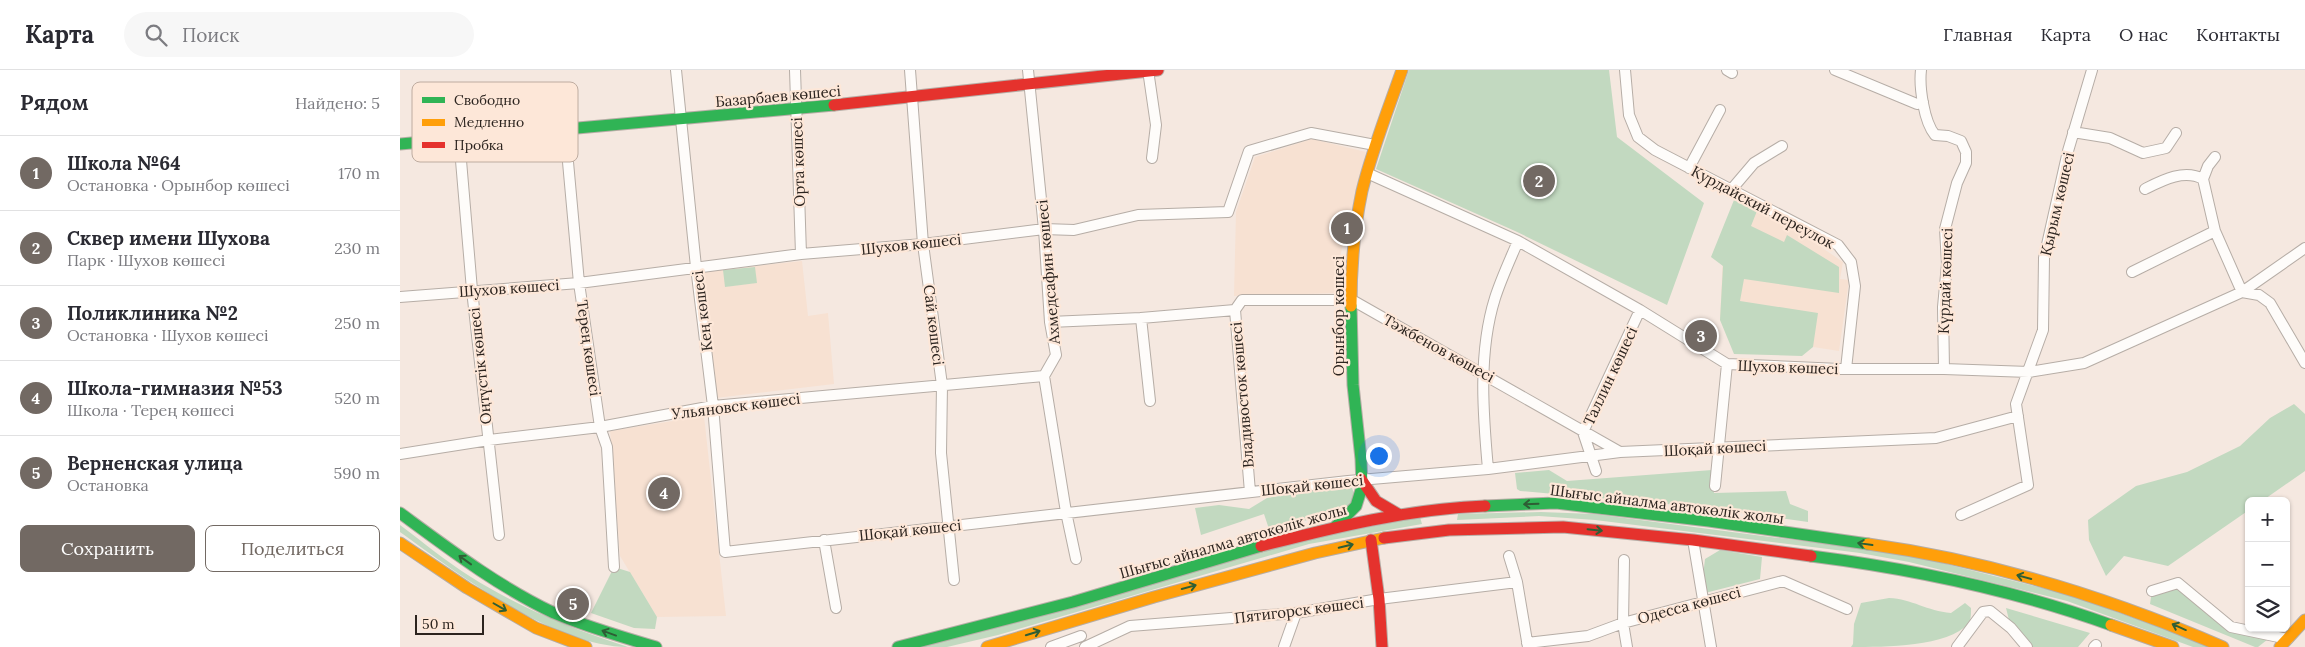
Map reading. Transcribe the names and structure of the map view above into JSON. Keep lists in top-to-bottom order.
{
  "streets": {
    "main road": ["Базарбаев көшесі", "Орынбор көшесі", "Шығыс айналма автокөлік жолы"],
    "street": [
      "Орта көшесі",
      "Қырым көшесі",
      "Курдайский переулок",
      "Шухов көшесі",
      "Ахмедсафин көшесі",
      "Күрдай көшесі",
      "Кең көшесі",
      "Сай көшесі",
      "Терең көшесі",
      "Тәжбенов көшесі",
      "Оңтүстік көшесі",
      "Таллин көшесі",
      "Владивосток көшесі",
      "Ульяновск көшесі",
      "Шоқай көшесі",
      "Одесса көшесі",
      "Пятигорск көшесі"
    ]
  },
  "crossings": [
    ["Базарбаев көшесі", "Орта көшесі"],
    ["Базарбаев көшесі", "Ахмедсафин көшесі"],
    ["Базарбаев көшесі", "Кең көшесі"],
    ["Базарбаев көшесі", "Сай көшесі"],
    ["Орта көшесі", "Шухов көшесі"],
    ["Қырым көшесі", "Шухов көшесі"],
    ["Қырым көшесі", "Шоқай көшесі"],
    ["Курдайский переулок", "Шухов көшесі"],
    ["Шухов көшесі", "Ахмедсафин көшесі"],
    ["Шухов көшесі", "Күрдай көшесі"],
    ["Шухов көшесі", "Кең көшесі"],
    ["Шухов көшесі", "Орынбор көшесі"],
    ["Шухов көшесі", "Сай көшесі"],
    ["Шухов көшесі", "Терең көшесі"],
    ["Шухов көшесі", "Оңтүстік көшесі"],
    ["Шухов көшесі", "Таллин көшесі"],
    ["Ахмедсафин көшесі", "Ульяновск көшесі"],
    ["Кең көшесі", "Ульяновск көшесі"],
    ["Кең көшесі", "Шоқай көшесі"],
    ["Орынбор көшесі", "Тәжбенов көшесі"],
    ["Орынбор көшесі", "Шоқай көшесі"],
    ["Орынбор көшесі", "Шығыс айналма автокөлік жолы"],
    ["Сай көшесі", "Ульяновск көшесі"],
    ["Сай көшесі", "Шоқай көшесі"],
    ["Терең көшесі", "Ульяновск көшесі"],
    ["Тәжбенов көшесі", "Таллин көшесі"],
    ["Тәжбенов көшесі", "Владивосток көшесі"],
    ["Тәжбенов көшесі", "Шоқай көшесі"],
    ["Оңтүстік көшесі", "Ульяновск көшесі"],
    ["Таллин көшесі", "Шоқай көшесі"],
    ["Владивосток көшесі", "Шоқай көшесі"]
  ],
  "legend": ["Свободно", "Медленно", "Пробка"],
  "scale_bar": "50 m",
  "page": {
    "header": "Карта",
    "search": "Поиск",
    "nav": [
      "Главная",
      "Карта",
      "О нас",
      "Контакты"
    ],
    "heading": ["Рядом", "Найдено: 5"],
    "list": [
      {
        "mark": "1",
        "name": "Школа №64",
        "note": "Остановка · Орынбор көшесі",
        "value": "170 m"
      },
      {
        "mark": "2",
        "name": "Сквер имени Шухова",
        "note": "Парк · Шухов көшесі",
        "value": "230 m"
      },
      {
        "mark": "3",
        "name": "Поликлиника №2",
        "note": "Остановка · Шухов көшесі",
        "value": "250 m"
      },
      {
        "mark": "4",
        "name": "Школа-гимназия №53",
        "note": "Школа · Терең көшесі",
        "value": "520 m"
      },
      {
        "mark": "5",
        "name": "Верненская улица",
        "note": "Остановка",
        "value": "590 m"
      }
    ],
    "pins": [
      "2",
      "1",
      "3",
      "4",
      "5"
    ],
    "map_buttons": ["+", "−"],
    "buttons": ["Сохранить", "Поделиться"],
    "scale": "50 m"
  }
}
